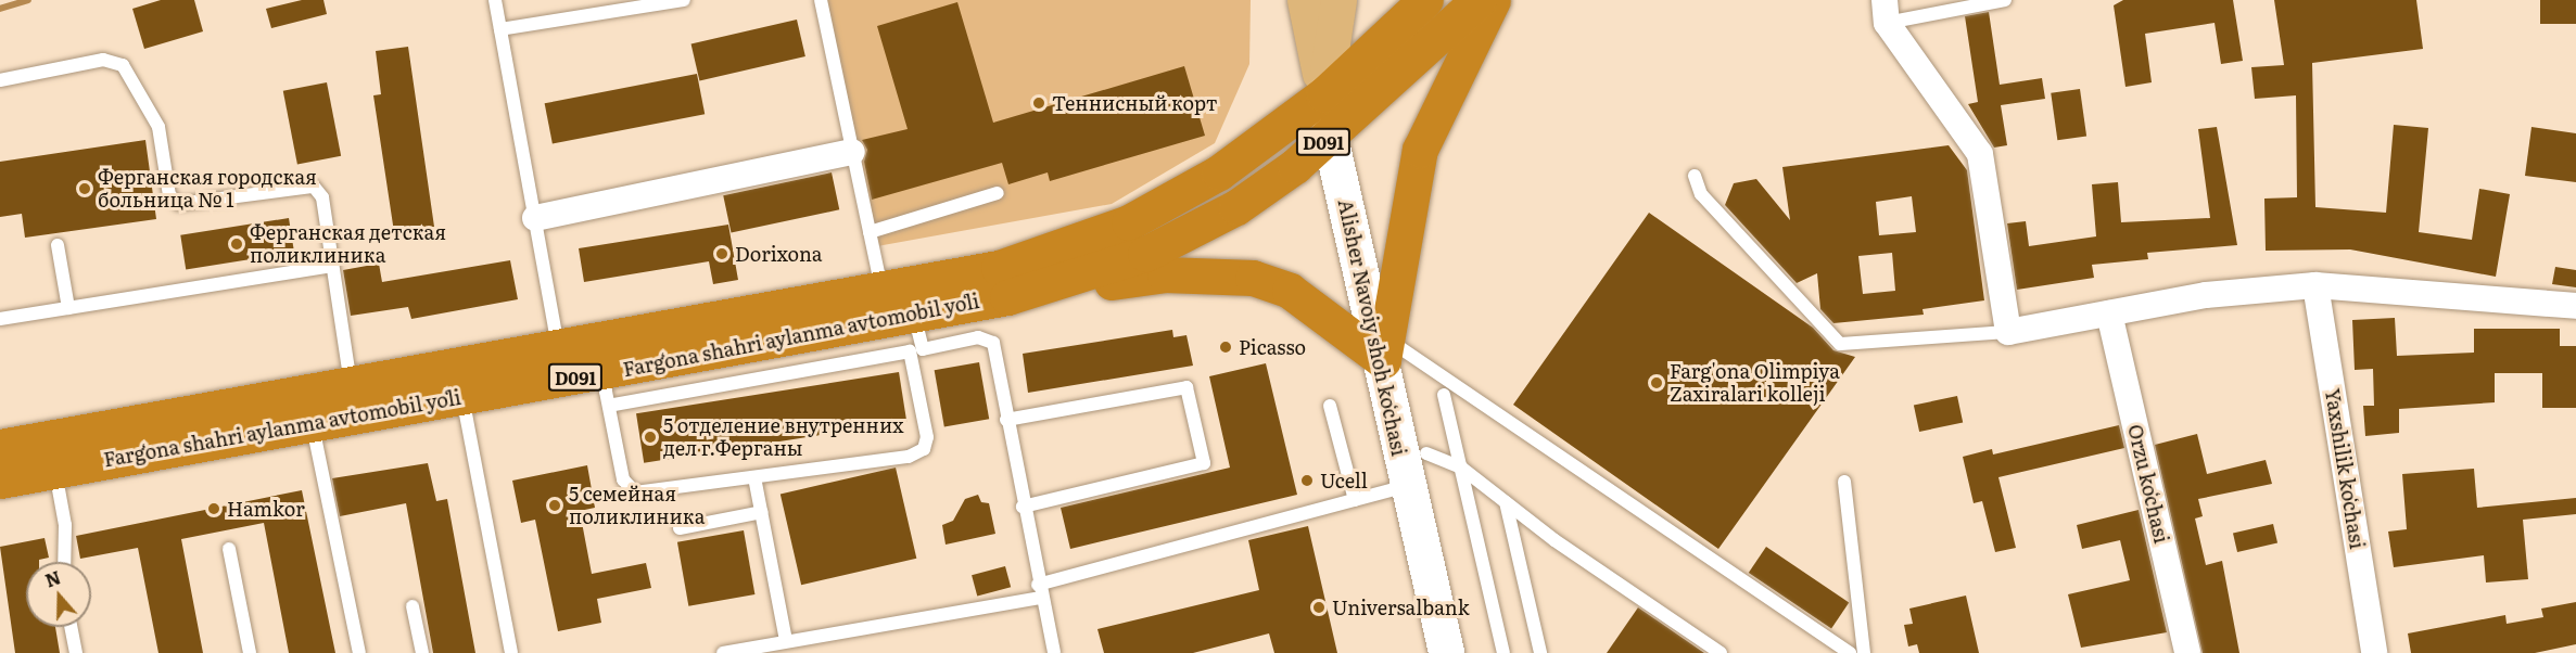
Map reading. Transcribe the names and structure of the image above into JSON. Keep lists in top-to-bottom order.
{
  "streets": {
    "highway": ["D091", "Fargʻona shahri aylanma avtomobil yoʻli"],
    "main road": ["Alisher Navoiy shoh koʻchasi"],
    "street": ["Yaxshilik koʻchasi", "Orzu koʻchasi"]
  },
  "crossings": [
    ["Alisher Navoiy shoh koʻchasi", "Fargʻona shahri aylanma avtomobil yoʻli"]
  ],
  "places": [
    "Теннисный корт",
    "Ферганская городская больница № 1",
    "Ферганская детская поликлиника",
    "Dorixona",
    "Picasso",
    "Farg'ona Olimpiya Zaxiralari kolleji",
    "5 отделение внутренних дел г.Ферганы",
    "Ucell",
    "5 семейная поликлиника",
    "Hamkor",
    "Universalbank"
  ],
  "north": "top"
}
